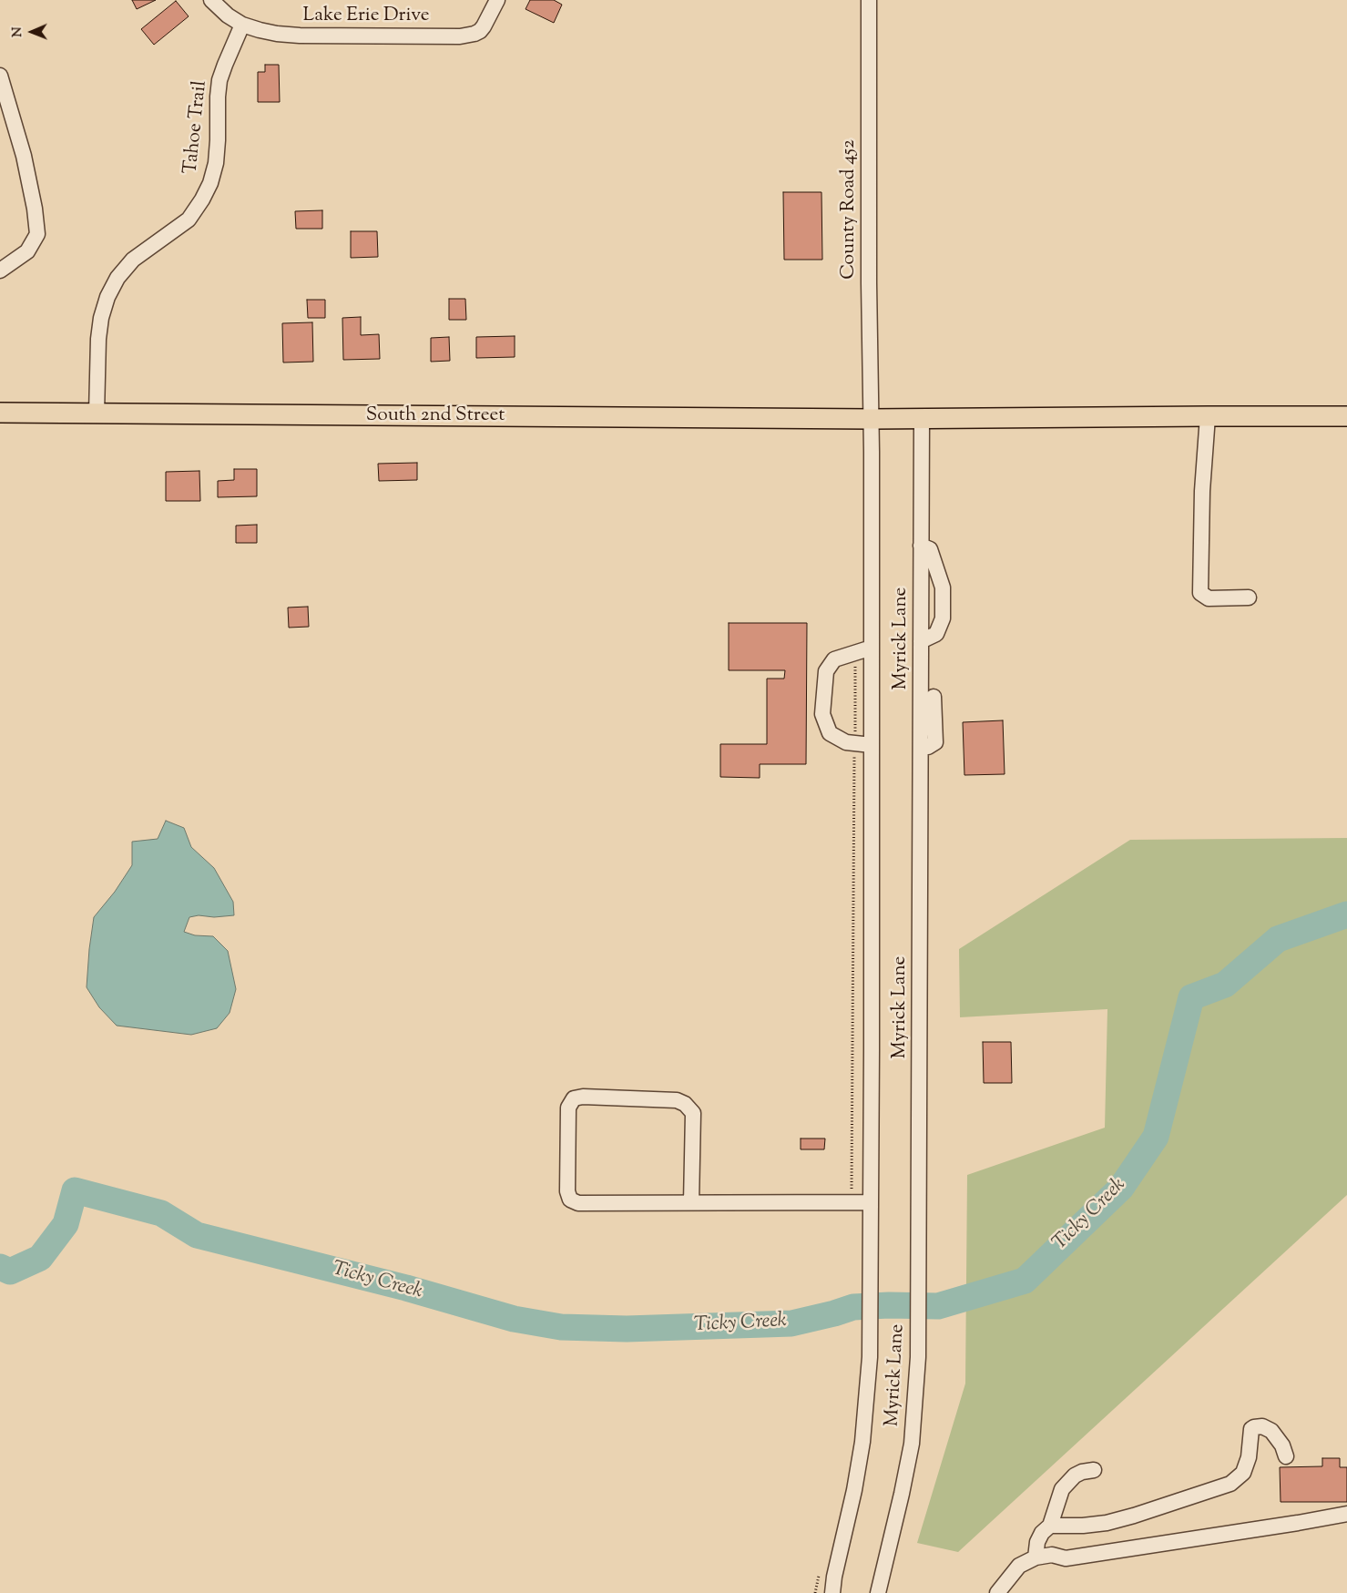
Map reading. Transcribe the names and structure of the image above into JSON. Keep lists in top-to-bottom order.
{
  "streets": {
    "main road": ["South 2nd Street"],
    "street": [
      "Lake Erie Drive",
      "Tahoe Trail",
      "County Road 452",
      "Myrick Lane"
    ]
  },
  "crossings": [
    ["Lake Erie Drive", "Tahoe Trail"],
    ["Tahoe Trail", "South 2nd Street"],
    ["County Road 452", "South 2nd Street"],
    ["County Road 452", "Myrick Lane"],
    ["South 2nd Street", "Myrick Lane"]
  ],
  "water": ["Ticky Creek"],
  "north": "left"
}
